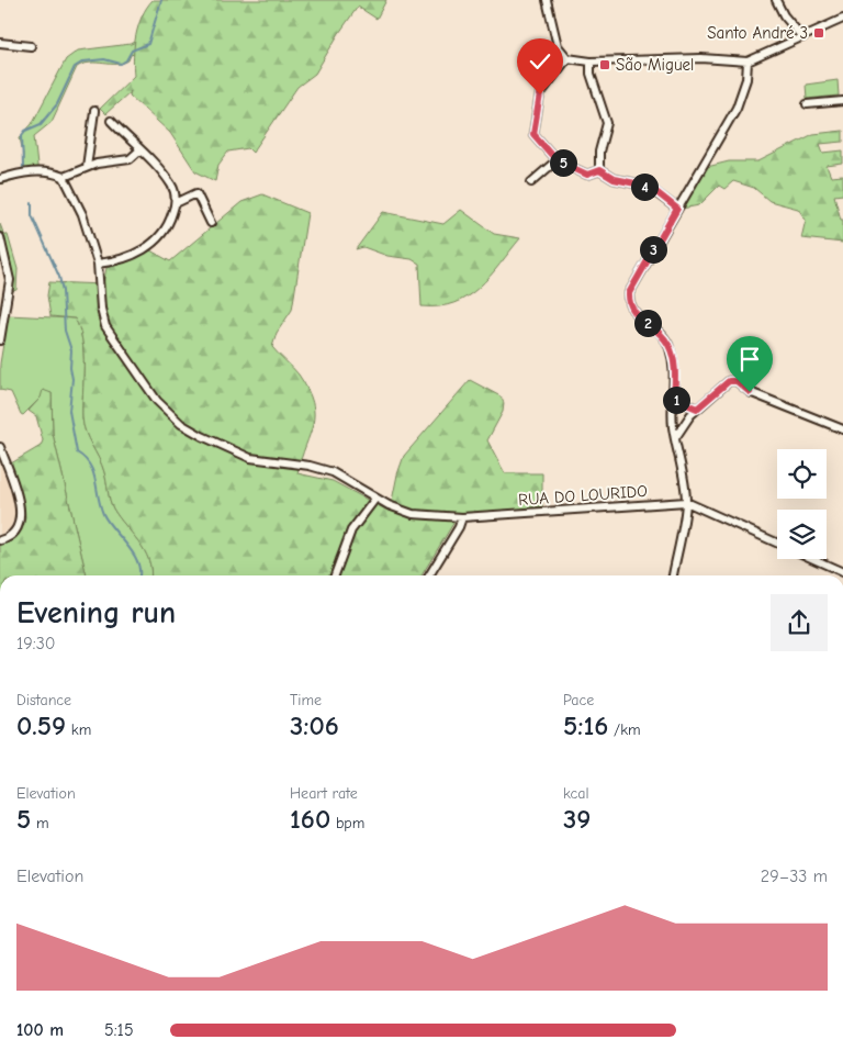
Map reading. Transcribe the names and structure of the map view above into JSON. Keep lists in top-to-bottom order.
{
  "streets": {
    "street": ["RUA DO LOURIDO"]
  },
  "places": {
    "transit": ["Santo André 3", "São Miguel"]
  },
  "page": {
    "pins": [
      "5",
      "4",
      "3",
      "2",
      "1"
    ],
    "heading": ["Evening run", "19:30"],
    "stats": [
      ["Distance", "0.59 km"],
      ["Time", "3:06"],
      ["Pace", "5:16 /km"],
      ["Elevation", "5 m"],
      ["Heart rate", "160 bpm"],
      ["kcal", "39"]
    ],
    "chart": ["Elevation", "29–33 m"],
    "list": [
      {
        "name": "100 m",
        "note": "5:15"
      }
    ]
  }
}
